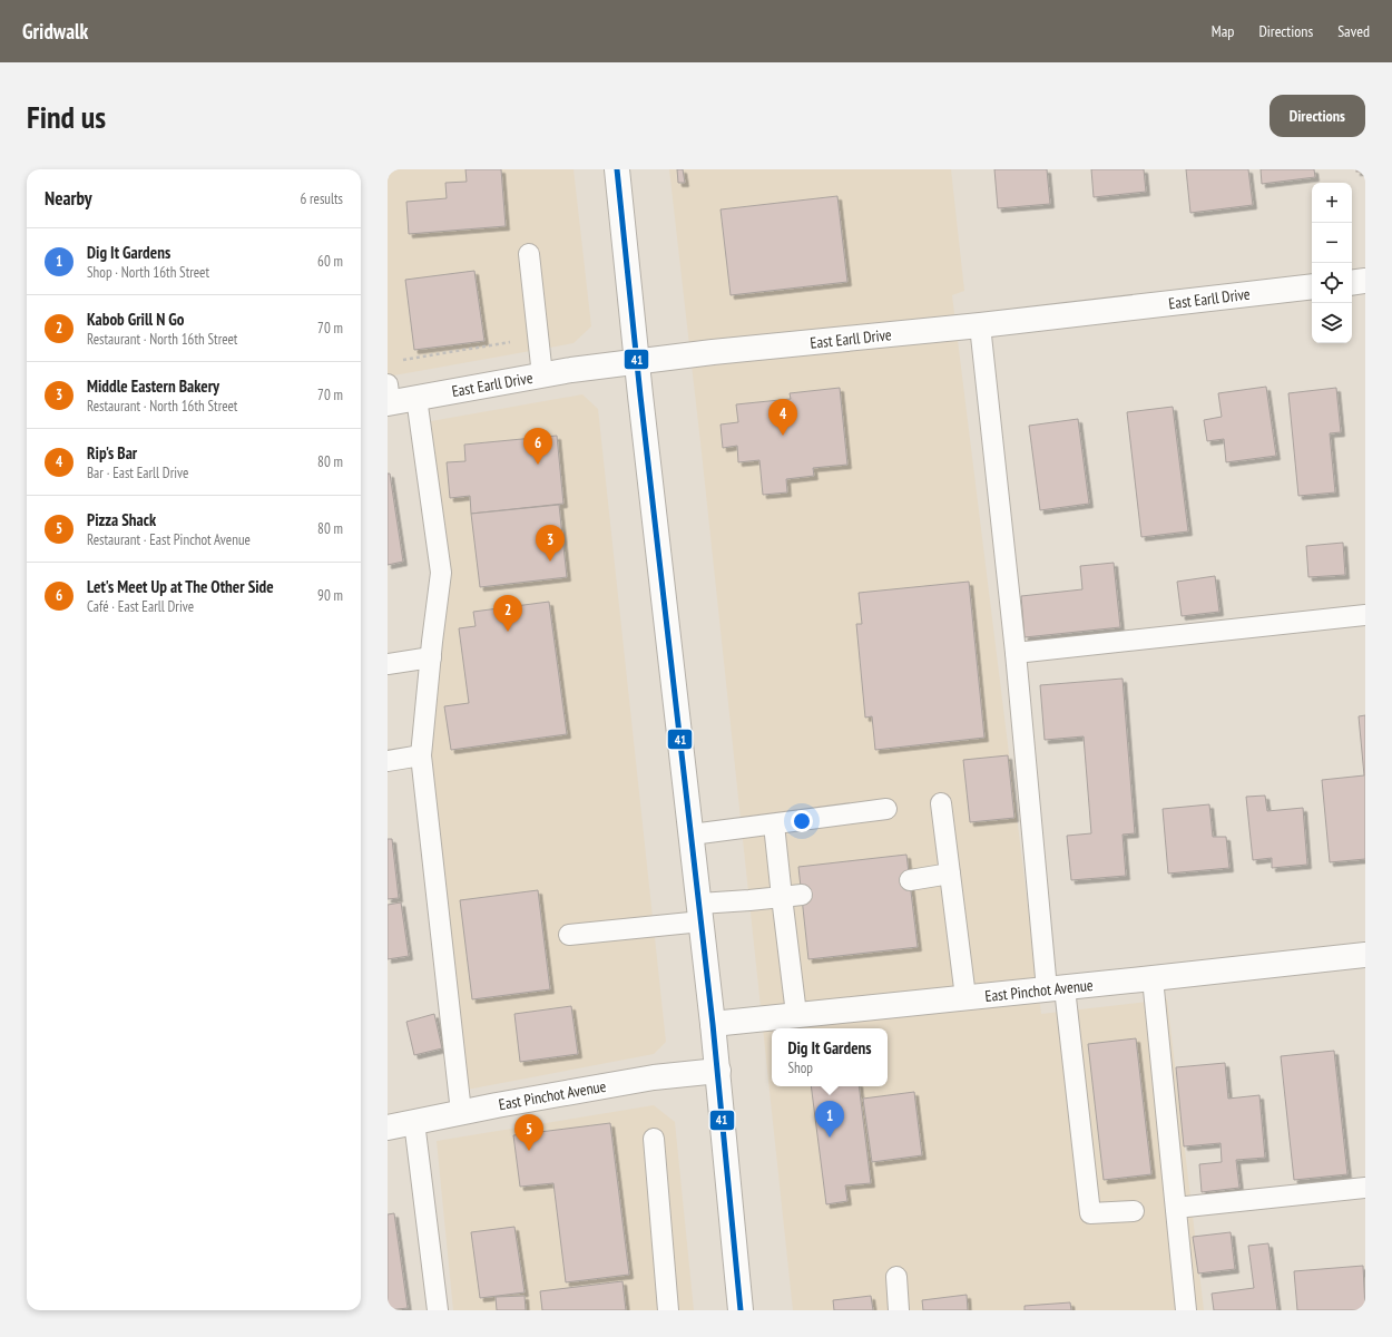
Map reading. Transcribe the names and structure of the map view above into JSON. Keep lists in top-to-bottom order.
{
  "streets": {
    "street": ["East Earll Drive", "East Pinchot Avenue"]
  },
  "lines": ["transit line 41"],
  "page": {
    "header": "Gridwalk",
    "nav": ["Map", "Directions", "Saved"],
    "buttons": "Directions",
    "title": "Find us",
    "heading": ["Nearby", "6 results"],
    "map_buttons": ["+", "−"],
    "list": [
      {
        "mark": "1",
        "name": "Dig It Gardens",
        "note": "Shop · North 16th Street",
        "value": "60 m"
      },
      {
        "mark": "2",
        "name": "Kabob Grill N Go",
        "note": "Restaurant · North 16th Street",
        "value": "70 m"
      },
      {
        "mark": "3",
        "name": "Middle Eastern Bakery",
        "note": "Restaurant · North 16th Street",
        "value": "70 m"
      },
      {
        "mark": "4",
        "name": "Rip's Bar",
        "note": "Bar · East Earll Drive",
        "value": "80 m"
      },
      {
        "mark": "5",
        "name": "Pizza Shack",
        "note": "Restaurant · East Pinchot Avenue",
        "value": "80 m"
      },
      {
        "mark": "6",
        "name": "Let's Meet Up at The Other Side",
        "note": "Café · East Earll Drive",
        "value": "90 m"
      }
    ],
    "pins": [
      "4",
      "6",
      "3",
      "2",
      "1",
      "5"
    ],
    "popup": ["Dig It Gardens", "Shop"]
  }
}
